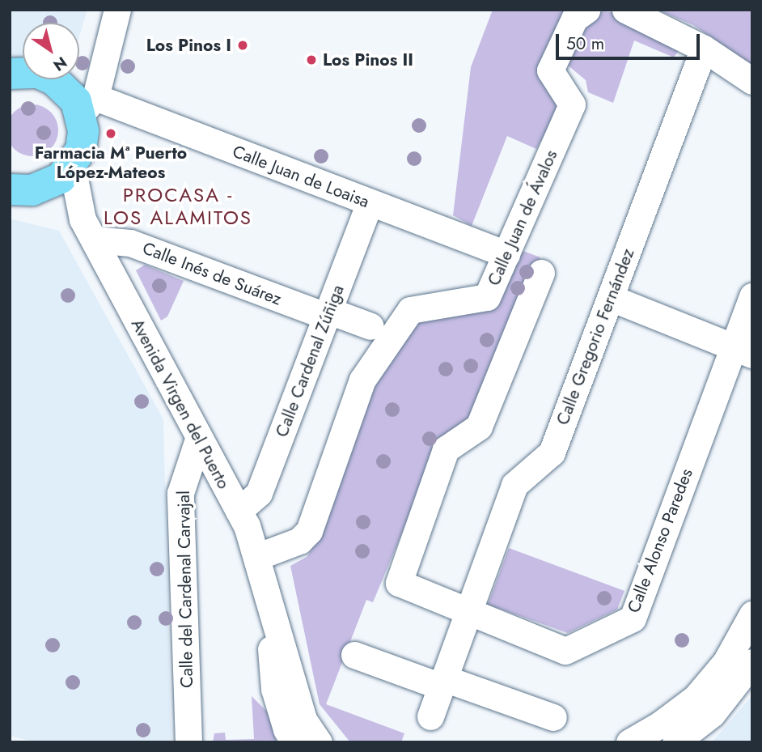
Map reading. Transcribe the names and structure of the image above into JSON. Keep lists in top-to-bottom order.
{
  "streets": {
    "street": [
      "Calle Juan de Loaisa",
      "Calle Juan de Ávalos",
      "Calle Inés de Suárez",
      "Calle Gregorio Fernández",
      "Calle Cardenal Zúñiga",
      "Avenida Virgen del Puerto",
      "Calle Alonso Paredes",
      "Calle del Cardenal Carvajal"
    ]
  },
  "crossings": [
    ["Calle Juan de Loaisa", "Calle Juan de Ávalos"],
    ["Calle Juan de Loaisa", "Calle Cardenal Zúñiga"],
    ["Calle Juan de Ávalos", "Avenida Virgen del Puerto"],
    ["Calle Inés de Suárez", "Calle Cardenal Zúñiga"],
    ["Calle Inés de Suárez", "Avenida Virgen del Puerto"],
    ["Calle Gregorio Fernández", "Calle Alonso Paredes"],
    ["Calle Cardenal Zúñiga", "Avenida Virgen del Puerto"],
    ["Avenida Virgen del Puerto", "Calle del Cardenal Carvajal"]
  ],
  "districts": ["PROCASA - LOS ALAMITOS"],
  "places": ["Los Pinos I", "Los Pinos II", "Farmacia Mª Puerto López-Mateos"],
  "scale_bar": "50 m",
  "north": "bottom right"
}
